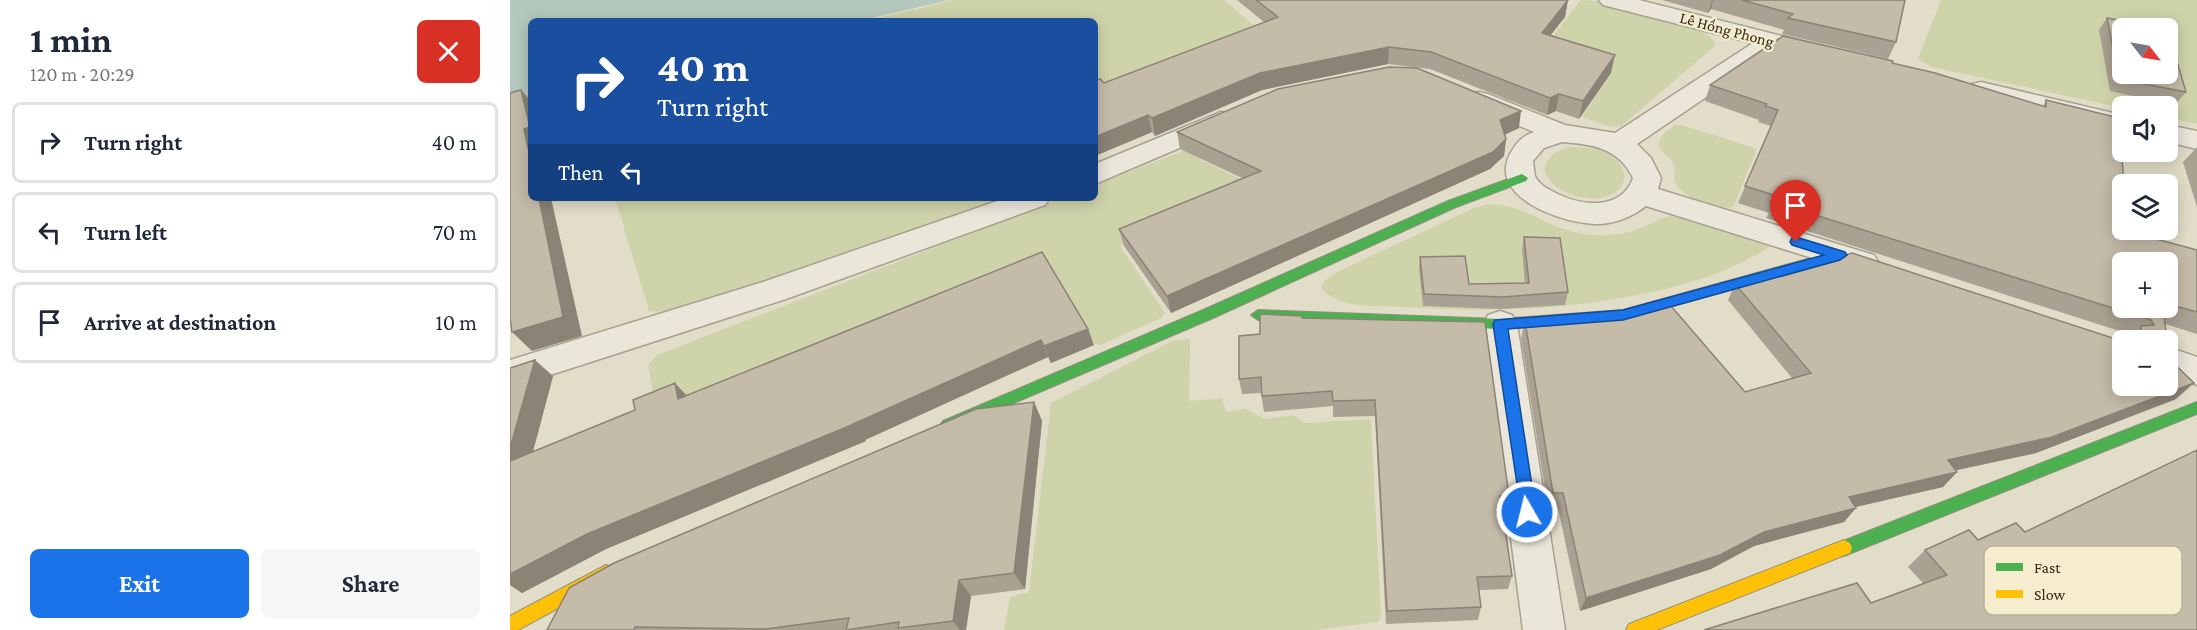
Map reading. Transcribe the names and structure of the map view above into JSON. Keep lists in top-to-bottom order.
{
  "streets": {
    "street": ["Lê Hồng Phong"]
  },
  "legend": ["Fast", "Slow"],
  "north": "bottom right",
  "page": {
    "heading": ["1 min", "120 m · 20:29"],
    "map_buttons": ["+", "−"],
    "turn": ["40 m", "Turn right"],
    "list": [
      {
        "name": "Turn right",
        "value": "40 m"
      },
      {
        "name": "Turn left",
        "value": "70 m"
      },
      {
        "name": "Arrive at destination",
        "value": "10 m"
      }
    ],
    "then": "Then",
    "buttons": ["Exit", "Share"]
  }
}
